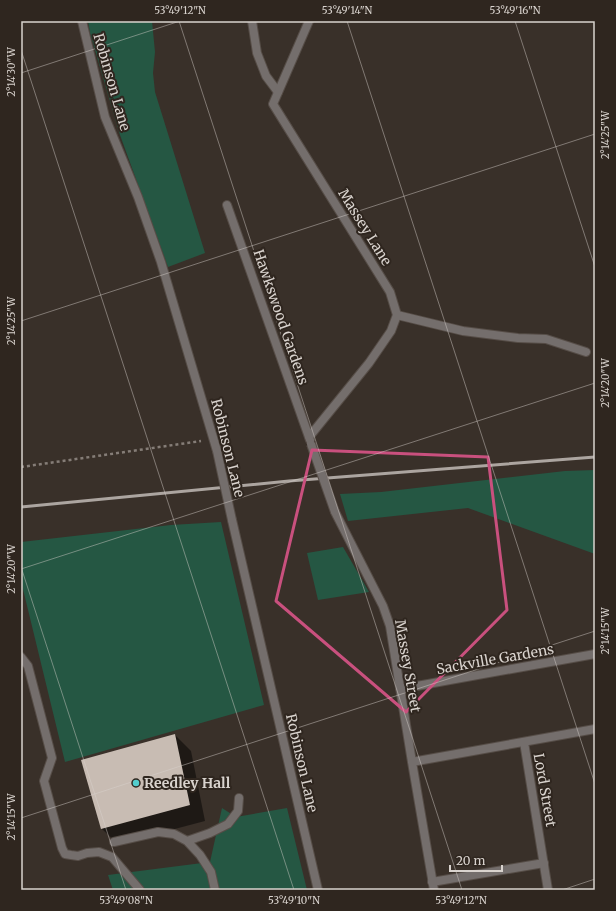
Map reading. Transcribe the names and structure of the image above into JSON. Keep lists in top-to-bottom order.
{
  "streets": {
    "street": [
      "Robinson Lane",
      "Massey Lane",
      "Hawkswood Gardens",
      "Sackville Gardens",
      "Massey Street",
      "Lord Street"
    ]
  },
  "crossings": [
    ["Hawkswood Gardens", "Massey Street"],
    ["Sackville Gardens", "Massey Street"]
  ],
  "places": ["Reedley Hall"],
  "scale_bar": "20 m",
  "coordinates": [
    "53°49'12\"N",
    "53°49'14\"N",
    "53°49'16\"N",
    "2°14'30\"W",
    "2°14'25\"W",
    "2°14'20\"W",
    "2°14'15\"W",
    "53°49'08\"N",
    "53°49'10\"N"
  ]
}
